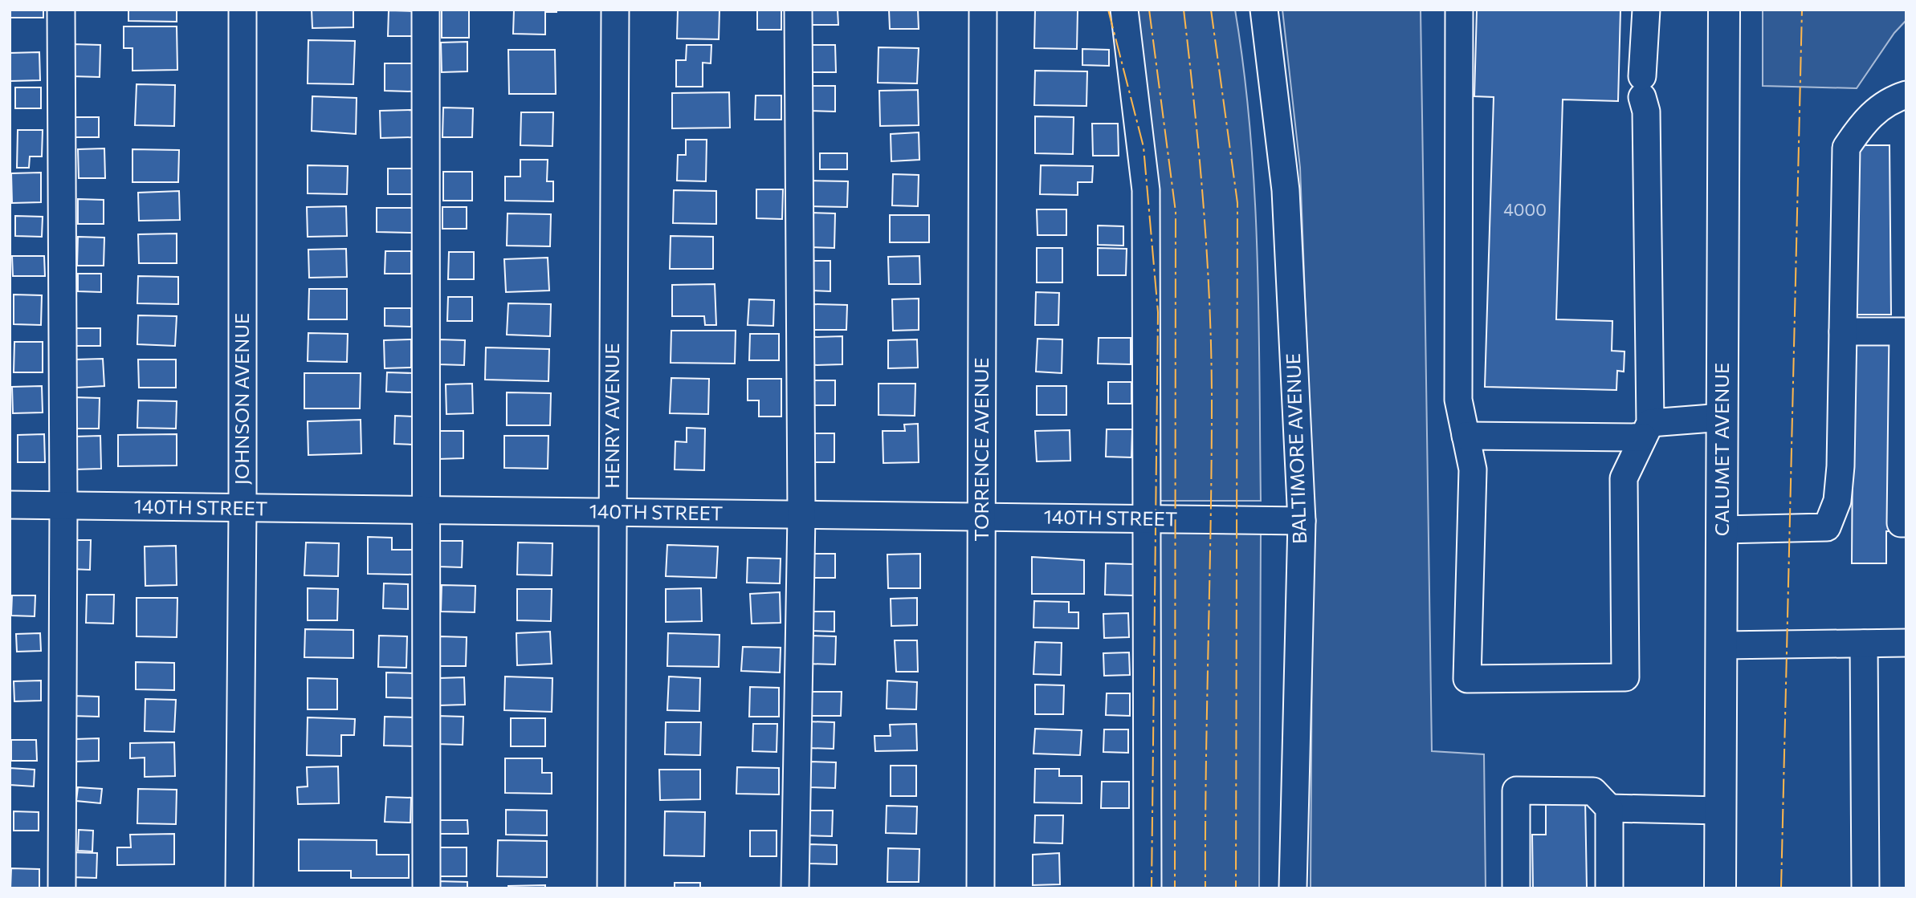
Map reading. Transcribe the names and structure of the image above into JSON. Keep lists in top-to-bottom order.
{
  "streets": {
    "main road": ["CALUMET AVENUE"],
    "street": [
      "JOHNSON AVENUE",
      "HENRY AVENUE",
      "BALTIMORE AVENUE",
      "TORRENCE AVENUE",
      "140TH STREET"
    ]
  },
  "crossings": [
    ["JOHNSON AVENUE", "140TH STREET"],
    ["HENRY AVENUE", "140TH STREET"],
    ["BALTIMORE AVENUE", "140TH STREET"],
    ["TORRENCE AVENUE", "140TH STREET"]
  ],
  "house_numbers": ["4000"]
}
